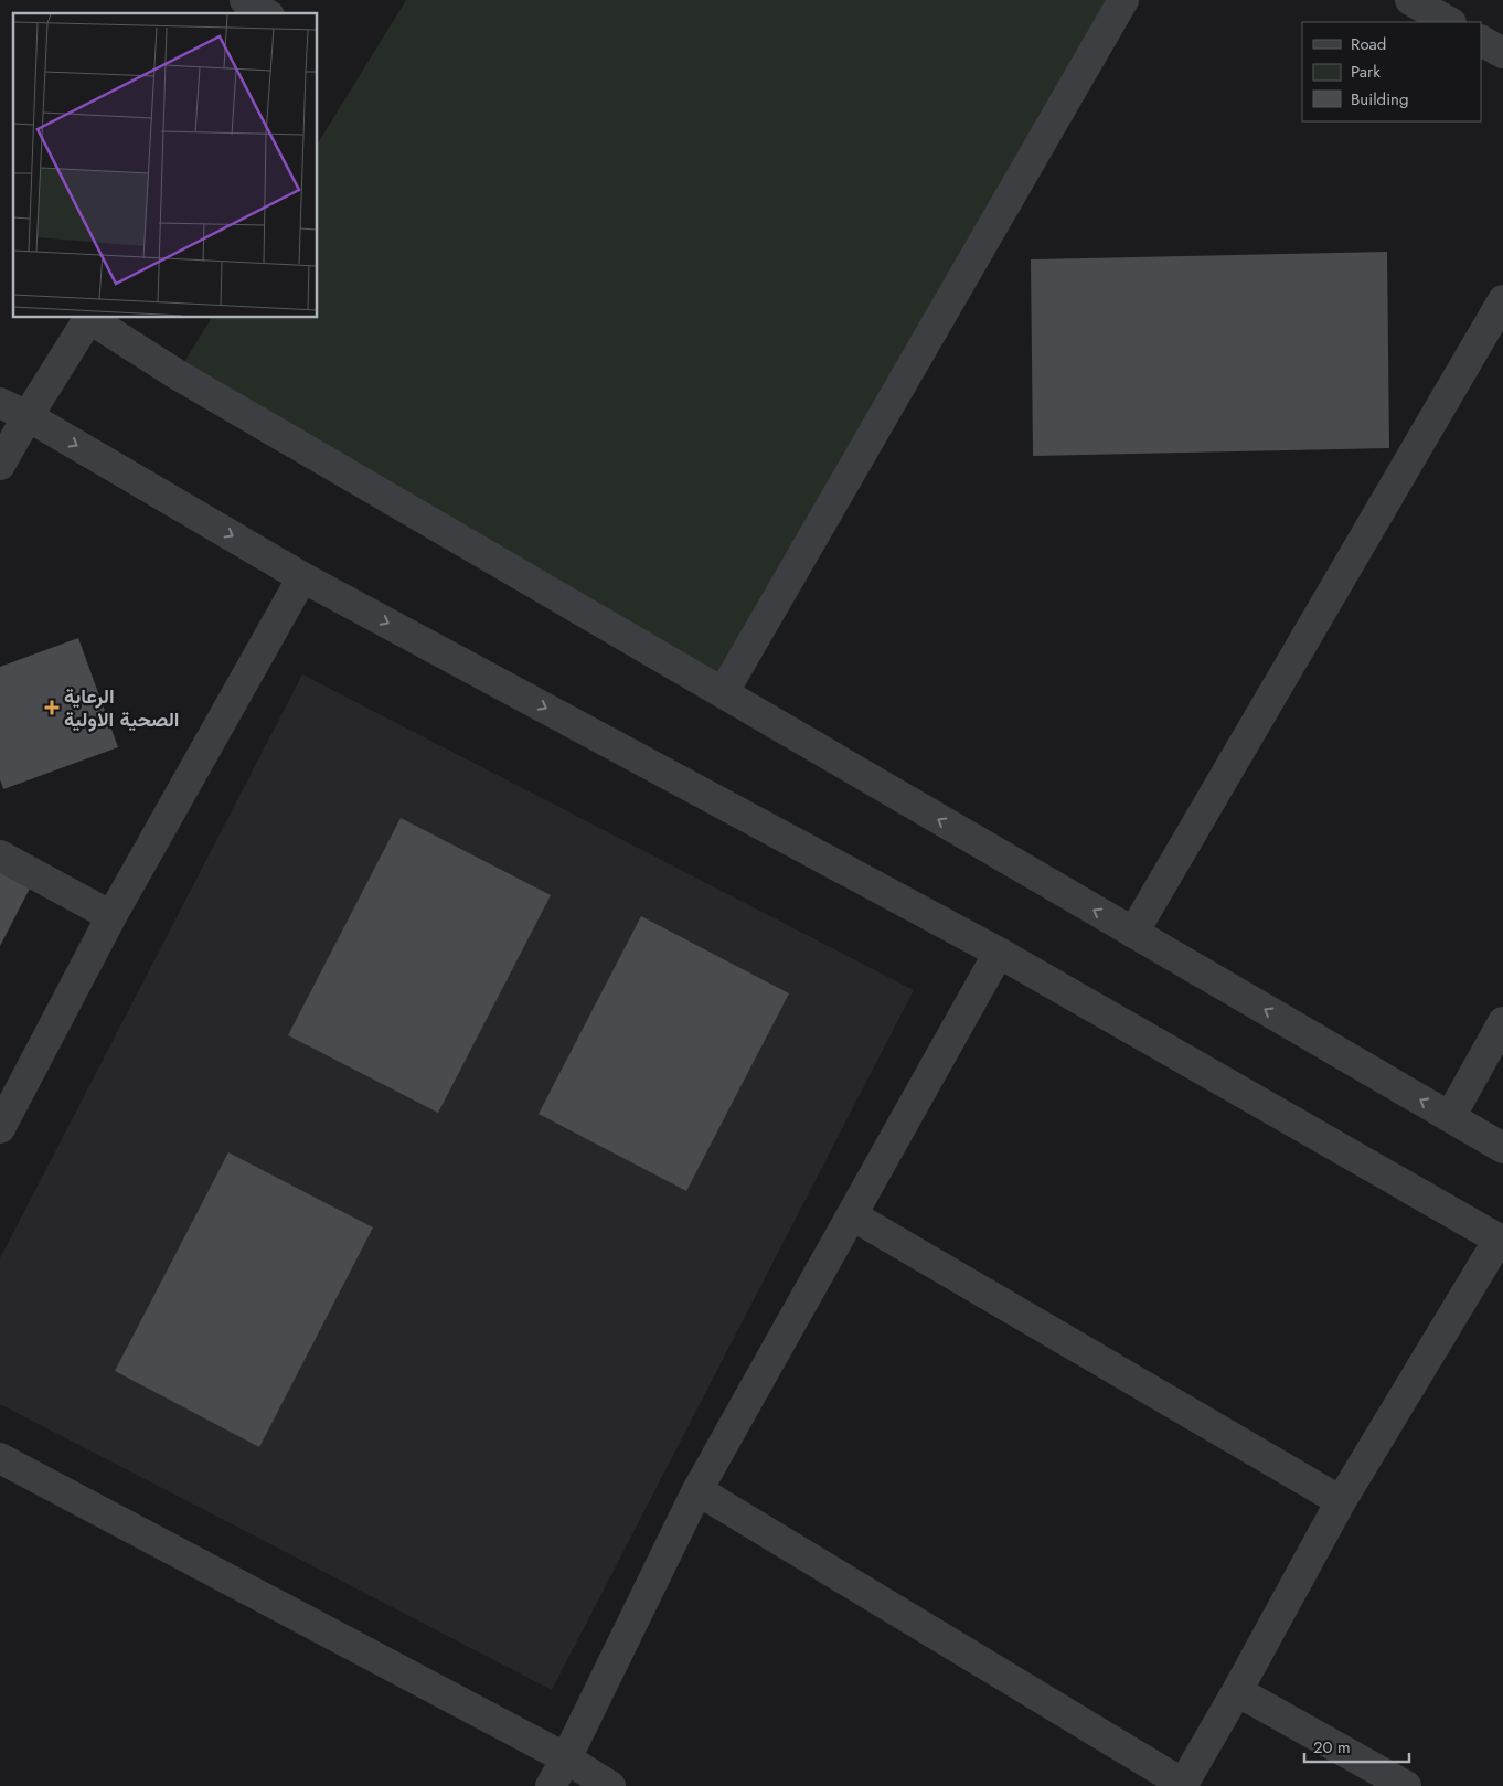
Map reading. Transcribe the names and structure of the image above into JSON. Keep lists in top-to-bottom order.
{
  "places": {
    "health": ["الرعاية الصحية الاولية"]
  },
  "legend": ["Road", "Park", "Building"],
  "scale_bar": "20 m"
}
